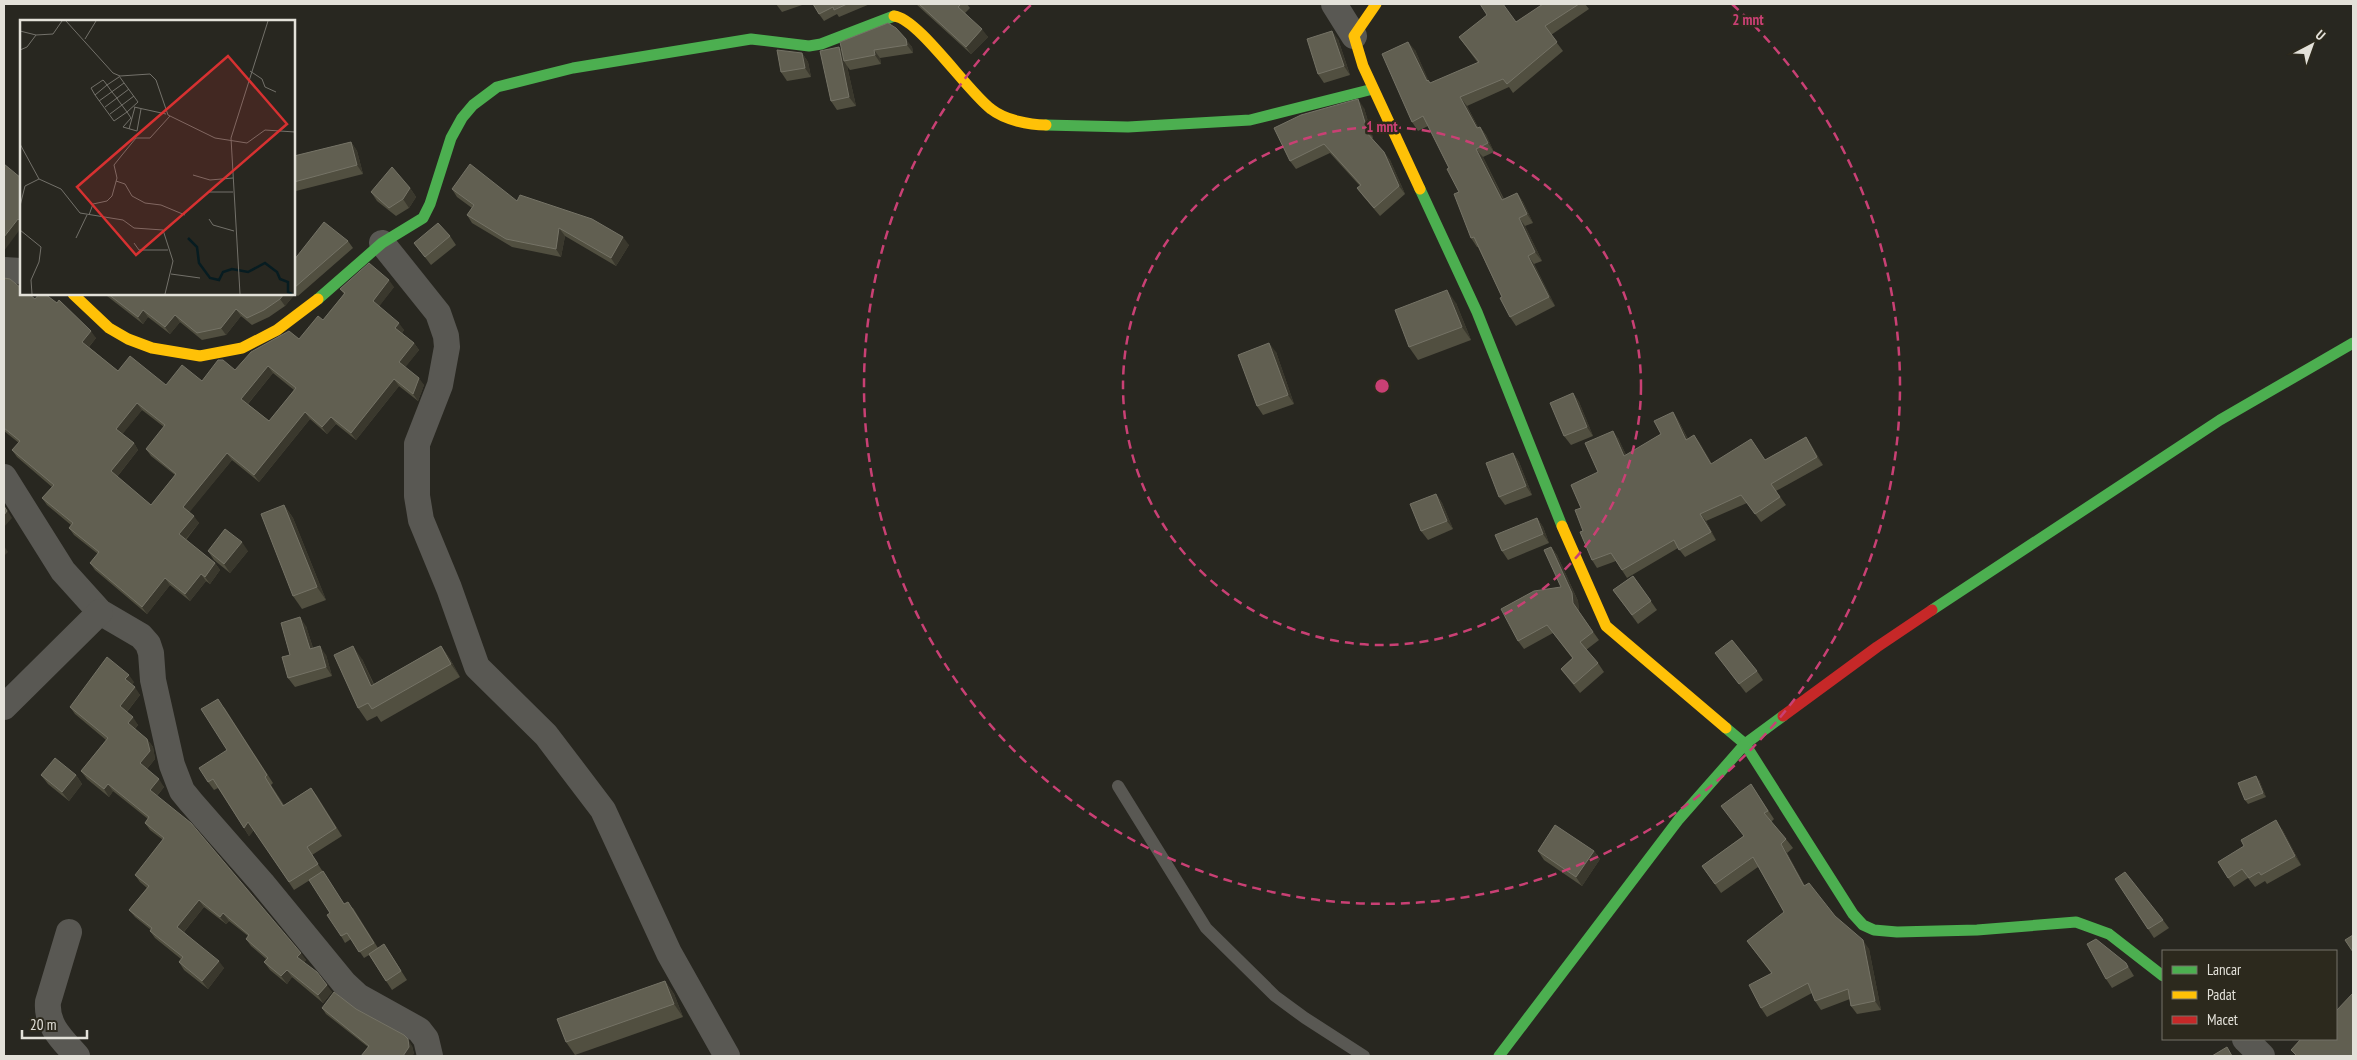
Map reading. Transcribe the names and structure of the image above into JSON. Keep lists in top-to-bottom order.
{
  "legend": ["Lancar", "Padat", "Macet"],
  "scale_bar": "20 m",
  "north": "top right",
  "rings": ["2 mnt", "1 mnt"]
}
